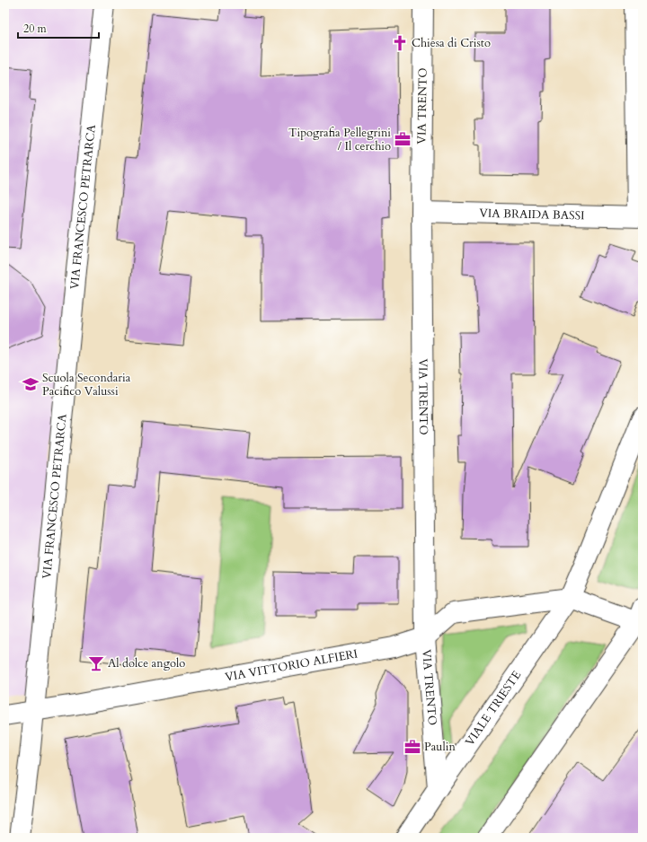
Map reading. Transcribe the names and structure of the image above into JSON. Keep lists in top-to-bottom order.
{
  "streets": {
    "street": [
      "VIA TRENTO",
      "VIA FRANCESCO PETRARCA",
      "VIA BRAIDA BASSI",
      "VIA VITTORIO ALFIERI",
      "VIALE TRIESTE"
    ]
  },
  "crossings": [
    ["VIA TRENTO", "VIA BRAIDA BASSI"],
    ["VIA TRENTO", "VIA VITTORIO ALFIERI"],
    ["VIA TRENTO", "VIALE TRIESTE"],
    ["VIA FRANCESCO PETRARCA", "VIA VITTORIO ALFIERI"],
    ["VIA VITTORIO ALFIERI", "VIALE TRIESTE"]
  ],
  "places": {
    "church": ["Chiesa di Cristo"],
    "office": ["Tipografia Pellegrini / Il cerchio", "Paulin"],
    "school or university": ["Scuola Secondaria Pacifico Valussi"],
    "bar": ["Al dolce angolo"]
  },
  "scale_bar": "20 m"
}
